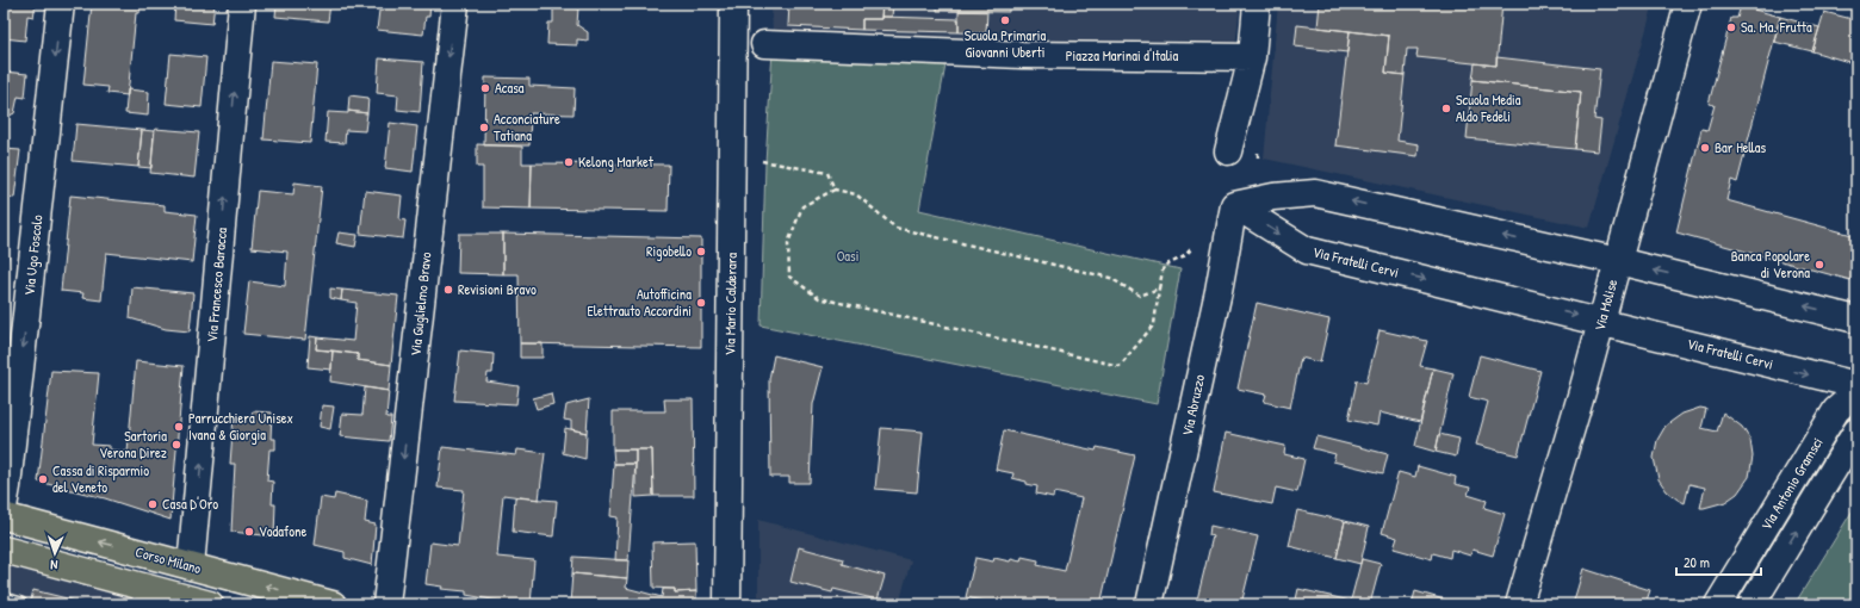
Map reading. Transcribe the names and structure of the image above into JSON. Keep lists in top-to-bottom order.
{
  "streets": {
    "main road": ["Corso Milano"],
    "street": [
      "Piazza Marinai d'Italia",
      "Via Ugo Foscolo",
      "Via Fratelli Cervi",
      "Via Francesco Baracca",
      "Via Guglielmo Bravo",
      "Via Mario Calderara",
      "Via Molise",
      "Via Abruzzo",
      "Via Antonio Gramsci"
    ]
  },
  "crossings": [
    ["Via Fratelli Cervi", "Via Molise"],
    ["Via Fratelli Cervi", "Via Abruzzo"],
    ["Via Francesco Baracca", "Corso Milano"]
  ],
  "one_way": ["Via Ugo Foscolo", "Via Francesco Baracca", "Via Guglielmo Bravo"],
  "parks": ["Oasi"],
  "places": [
    "Scuola Primaria Giovanni Uberti",
    "Sa. Ma. Frutta",
    "Acasa",
    "Scuola Media Aldo Fedeli",
    "Acconciature Tatiana",
    "Bar Hellas",
    "Kelong Market",
    "Rigobello",
    "Banca Popolare di Verona",
    "Revisioni Bravo",
    "Autofficina Elettrauto Accordini",
    "Parrucchiera Unisex Ivana & Giorgia",
    "Sartoria Verona Direz",
    "Cassa di Risparmio del Veneto",
    "Casa D'Oro",
    "Vodafone"
  ],
  "scale_bar": "20 m",
  "north": "bottom"
}
